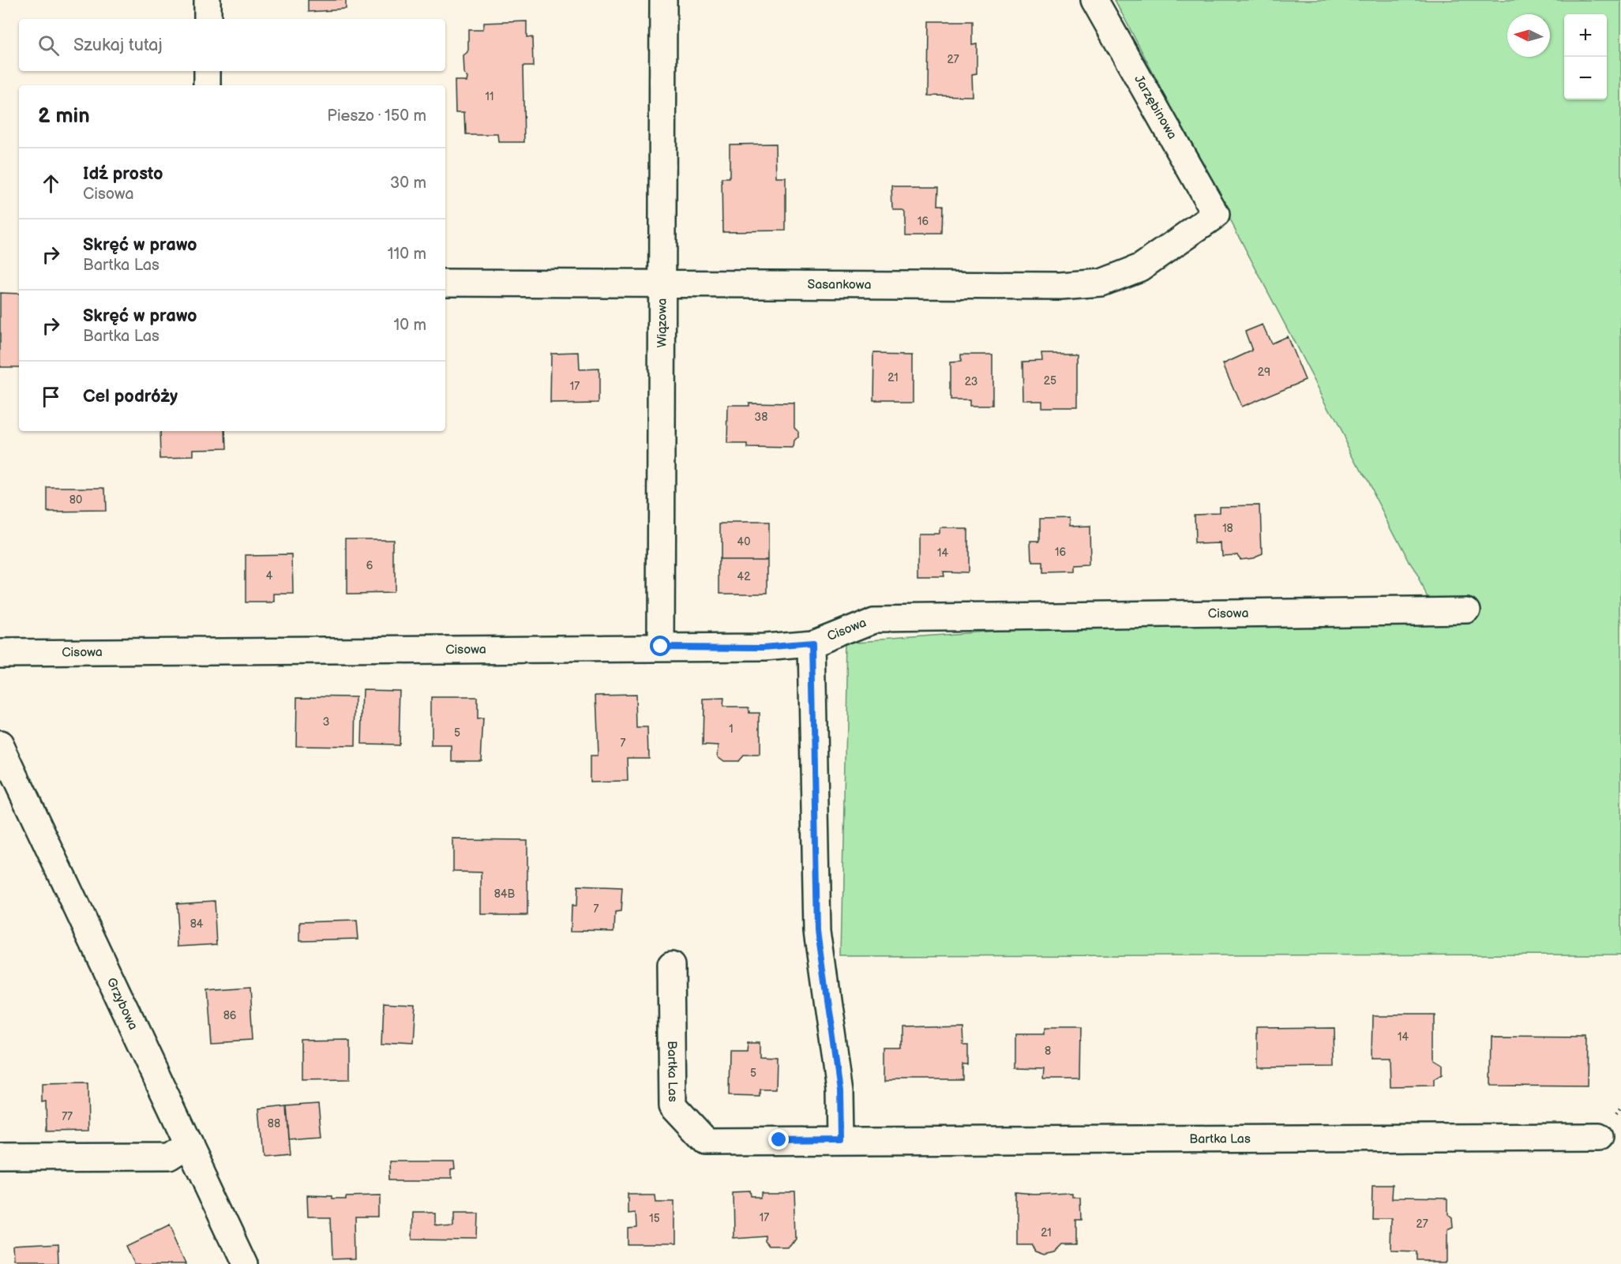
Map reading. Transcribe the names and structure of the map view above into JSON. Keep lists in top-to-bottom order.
{
  "streets": {
    "street": [
      "Jarzębinowa",
      "Sasankowa",
      "Wiązowa",
      "Cisowa",
      "Grzybowa",
      "Bartka Las"
    ]
  },
  "crossings": [
    ["Jarzębinowa", "Sasankowa"],
    ["Sasankowa", "Wiązowa"],
    ["Wiązowa", "Cisowa"]
  ],
  "house_numbers": [
    "27",
    "11",
    "16",
    "29",
    "21",
    "25",
    "23",
    "17",
    "38",
    "80",
    "18",
    "40",
    "16",
    "14",
    "6",
    "4",
    "42",
    "3",
    "1",
    "5",
    "7",
    "84B",
    "7",
    "84",
    "86",
    "14",
    "8",
    "5",
    "77",
    "88",
    "17",
    "15",
    "27",
    "21"
  ],
  "north": "left",
  "page": {
    "map_buttons": ["+", "−"],
    "search": "Szukaj tutaj",
    "heading": ["2 min", "Pieszo · 150 m"],
    "list": [
      ["Idź prosto", "Cisowa", "30 m"],
      ["Skręć w prawo", "Bartka Las", "110 m"],
      ["Skręć w prawo", "Bartka Las", "10 m"],
      "Cel podróży"
    ]
  }
}
